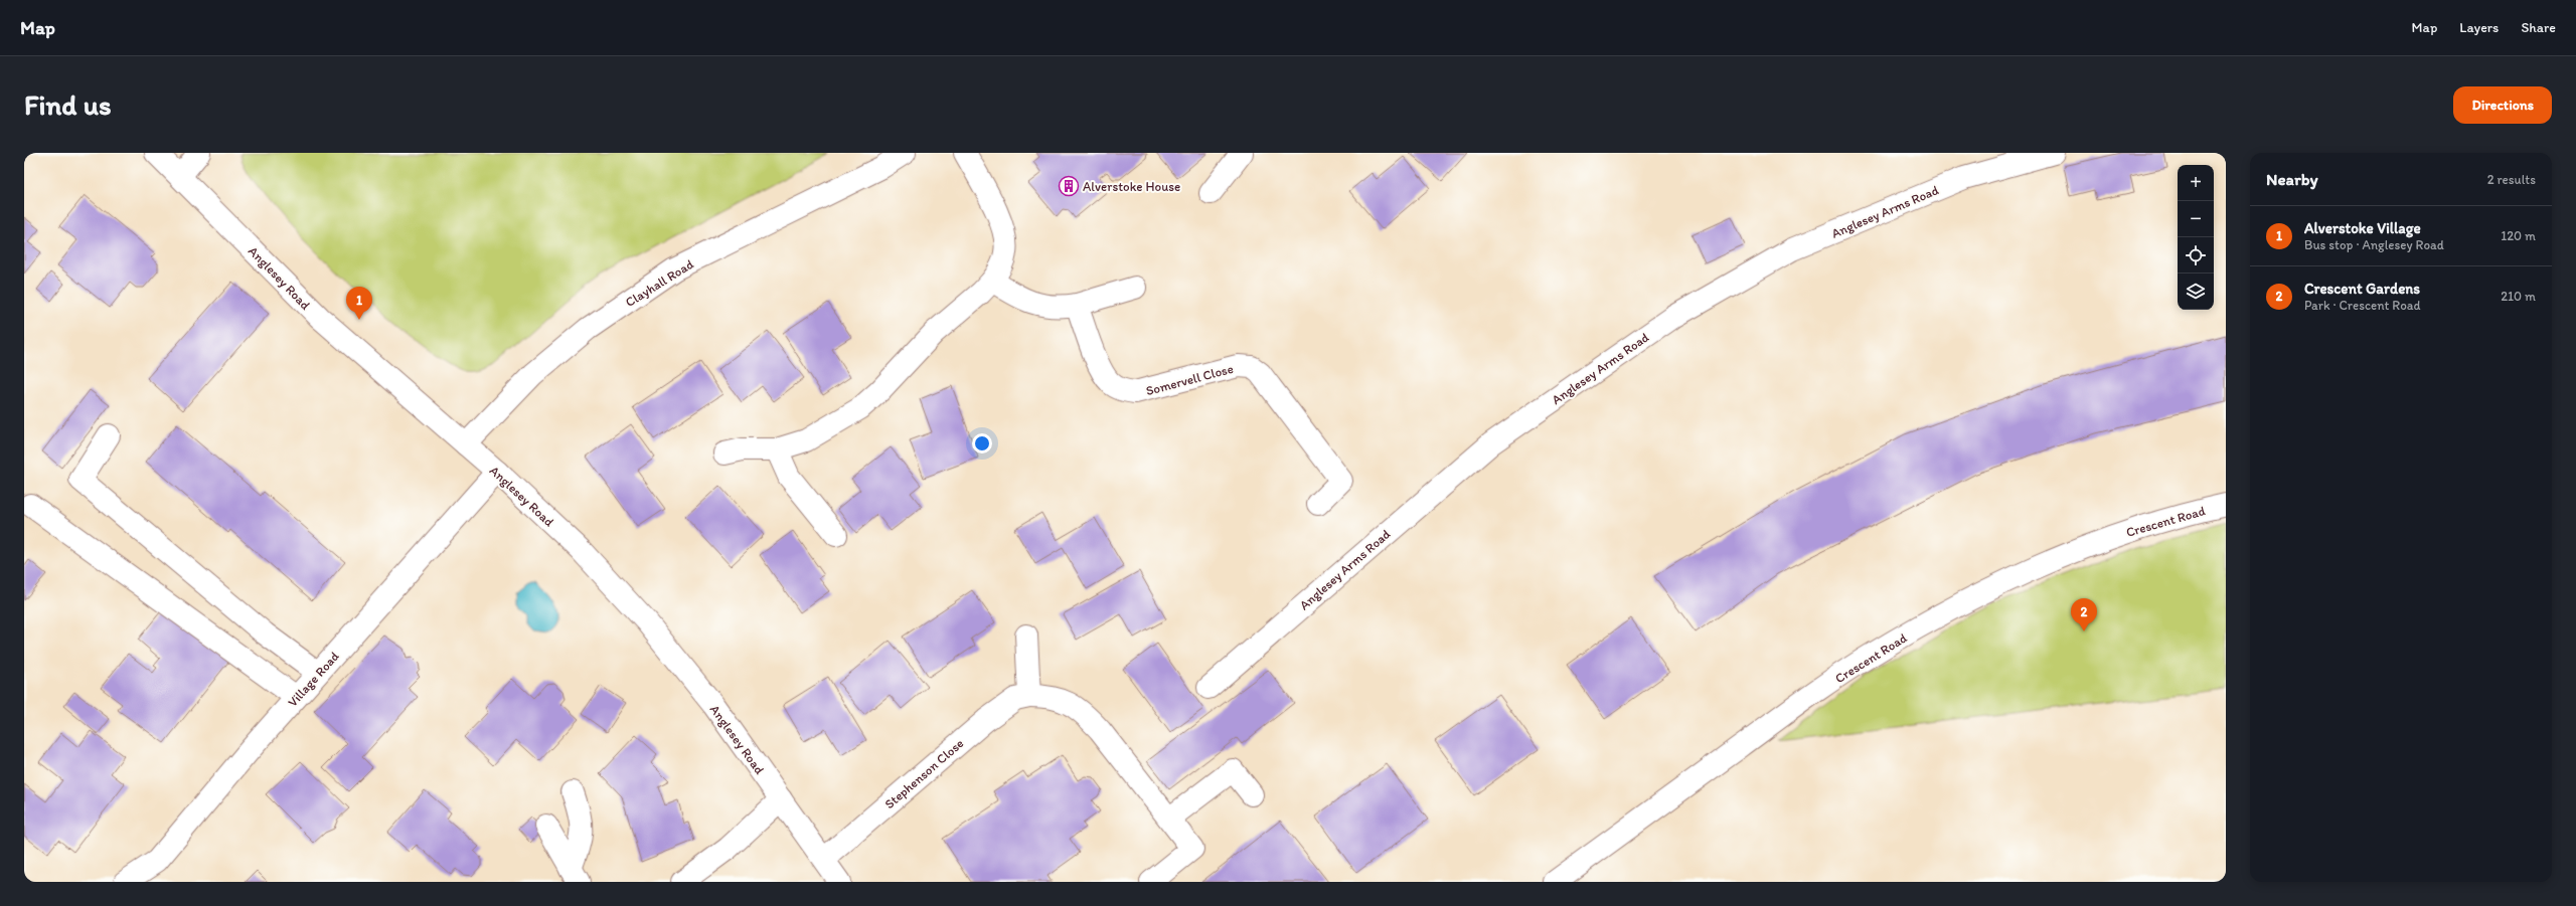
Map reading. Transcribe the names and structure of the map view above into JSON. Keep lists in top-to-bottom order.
{
  "streets": {
    "street": [
      "Anglesey Arms Road",
      "Anglesey Road",
      "Clayhall Road",
      "Somervell Close",
      "Crescent Road",
      "Village Road",
      "Stephenson Close"
    ]
  },
  "crossings": [
    ["Anglesey Road", "Clayhall Road"],
    ["Anglesey Road", "Village Road"],
    ["Anglesey Road", "Stephenson Close"]
  ],
  "places": {
    "building": ["Alverstoke House"]
  },
  "page": {
    "header": "Map",
    "nav": ["Map", "Layers", "Share"],
    "buttons": "Directions",
    "title": "Find us",
    "heading": ["Nearby", "2 results"],
    "map_buttons": ["+", "−"],
    "list": [
      {
        "mark": "1",
        "name": "Alverstoke Village",
        "note": "Bus stop · Anglesey Road",
        "value": "120 m"
      },
      {
        "mark": "2",
        "name": "Crescent Gardens",
        "note": "Park · Crescent Road",
        "value": "210 m"
      }
    ],
    "pins": ["1", "2"]
  }
}
